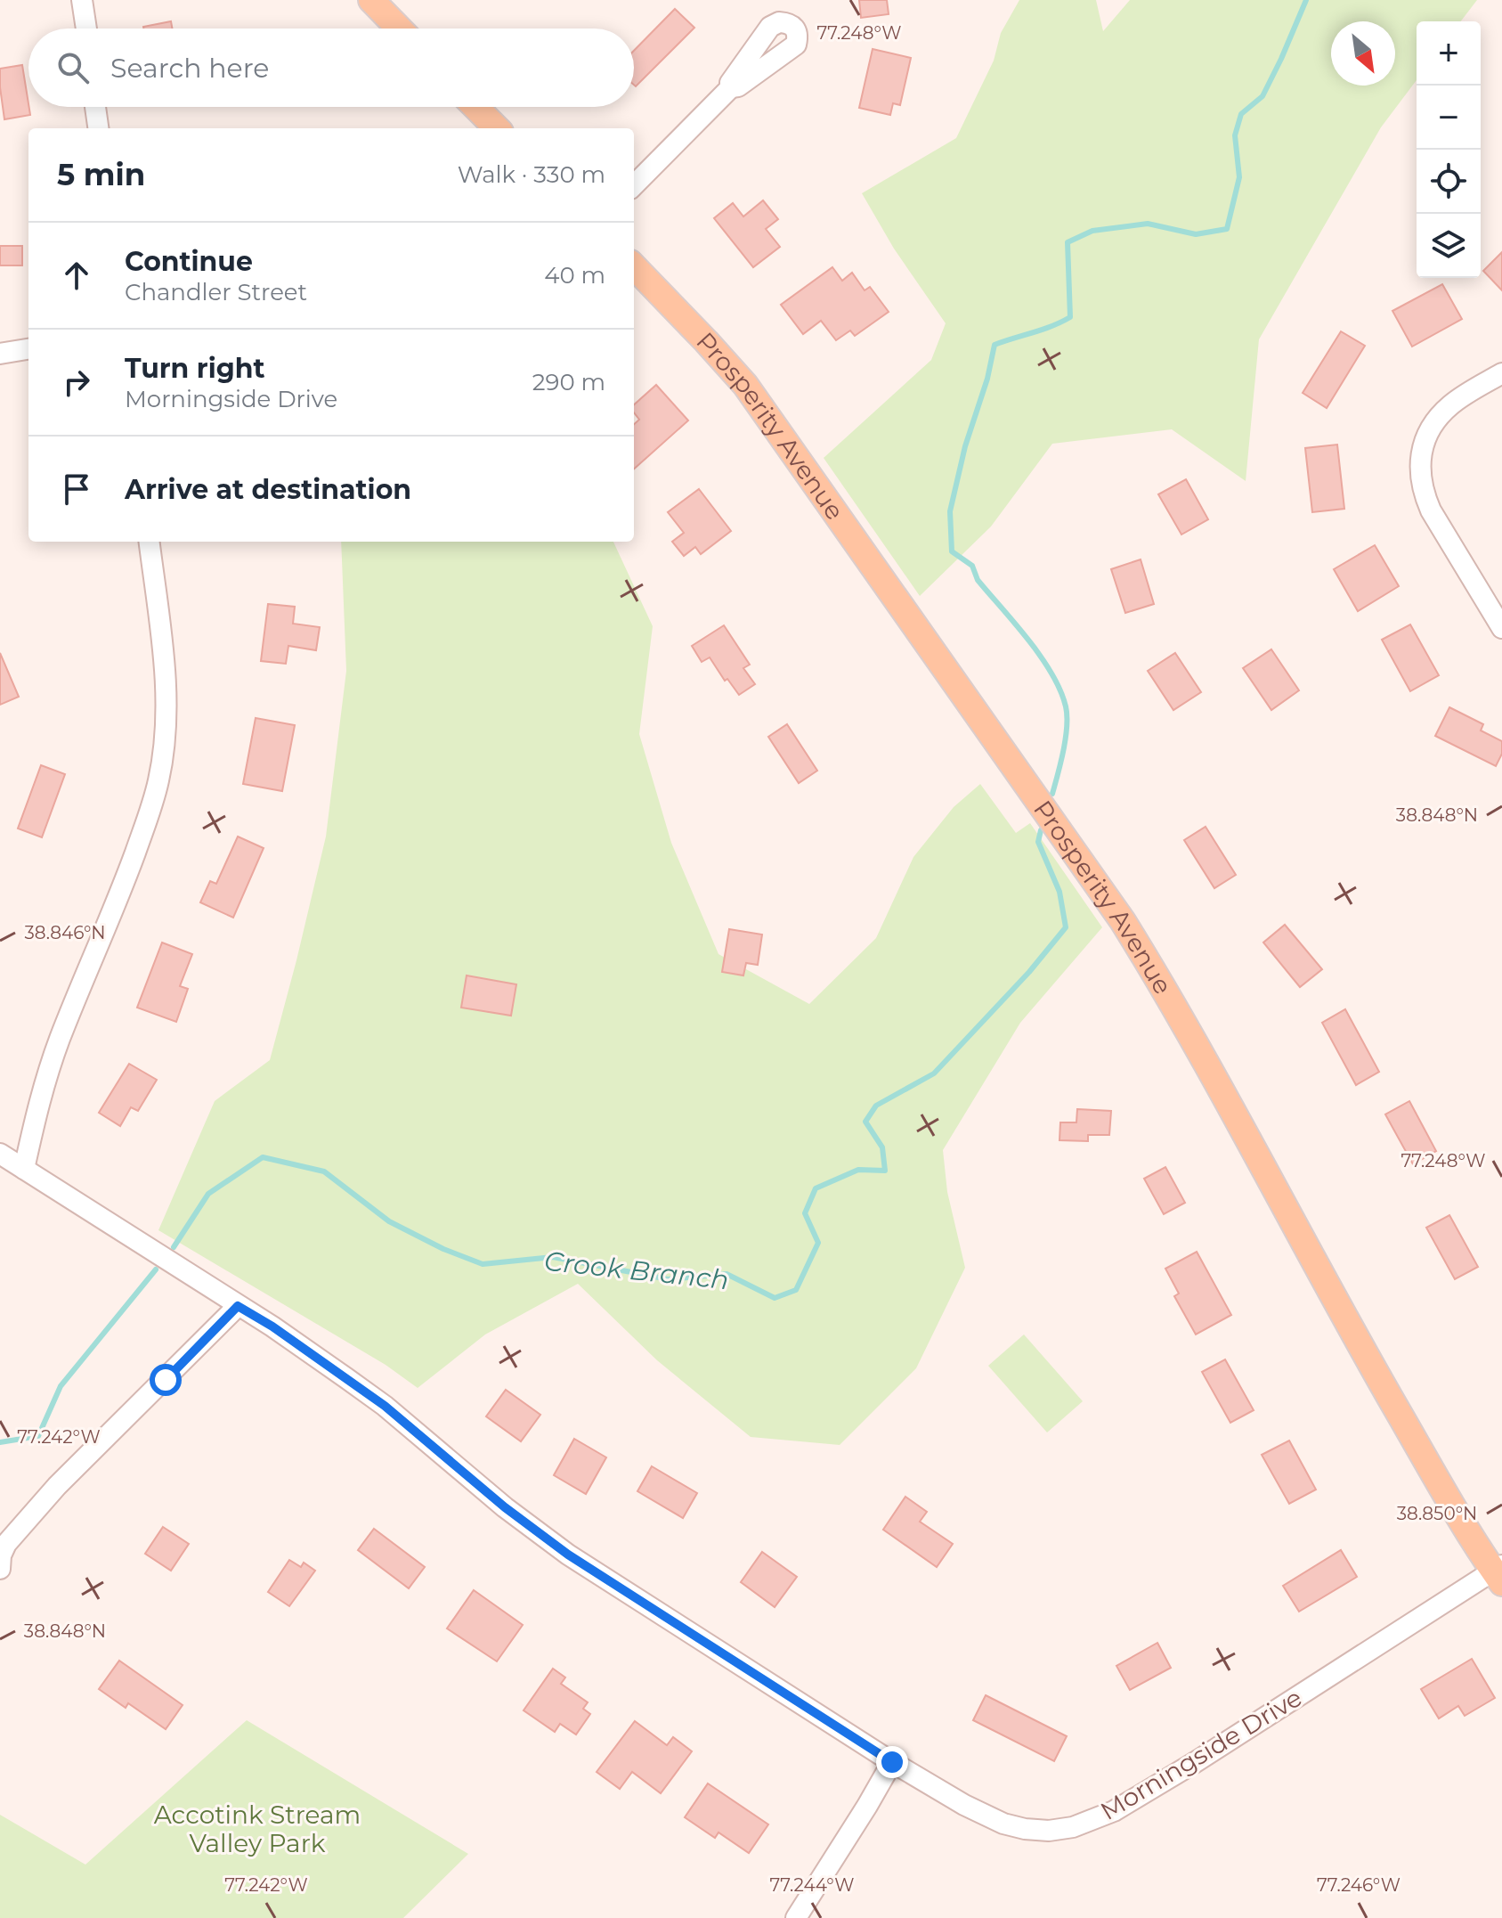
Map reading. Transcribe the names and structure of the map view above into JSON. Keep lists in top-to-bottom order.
{
  "streets": {
    "main road": ["Prosperity Avenue"],
    "street": ["Morningside Drive"]
  },
  "crossings": [
    ["Prosperity Avenue", "Morningside Drive"]
  ],
  "water": ["Crook Branch"],
  "parks": ["Accotink Stream Valley Park"],
  "north": "bottom right",
  "page": {
    "map_buttons": ["+", "−"],
    "search": "Search here",
    "heading": ["5 min", "Walk · 330 m"],
    "list": [
      ["Continue", "Chandler Street", "40 m"],
      ["Turn right", "Morningside Drive", "290 m"],
      "Arrive at destination"
    ]
  },
  "coordinates": [
    "77.248°W",
    "38.848°N",
    "38.846°N",
    "77.242°W",
    "38.850°N",
    "77.244°W",
    "77.246°W"
  ]
}
